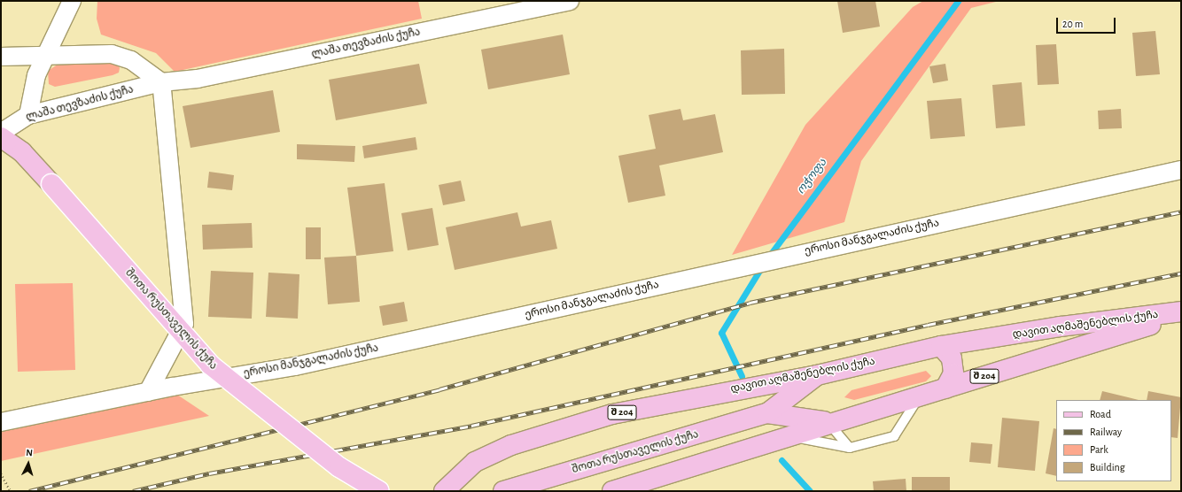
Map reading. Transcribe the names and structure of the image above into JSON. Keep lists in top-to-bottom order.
{
  "streets": {
    "main road": ["შოთა რუსთაველის ქუჩა", "დავით აღმაშენებლის ქუჩა", "შ 204"],
    "street": ["ლაშა თევზაძის ქუჩა", "ეროსი მანჯგალაძის ქუჩა"]
  },
  "crossings": [
    ["შოთა რუსთაველის ქუჩა", "დავით აღმაშენებლის ქუჩა"]
  ],
  "water": ["ოჭოფა"],
  "legend": [
    "Road",
    "Railway",
    "Park",
    "Building"
  ],
  "scale_bar": "20 m",
  "north": "top"
}
